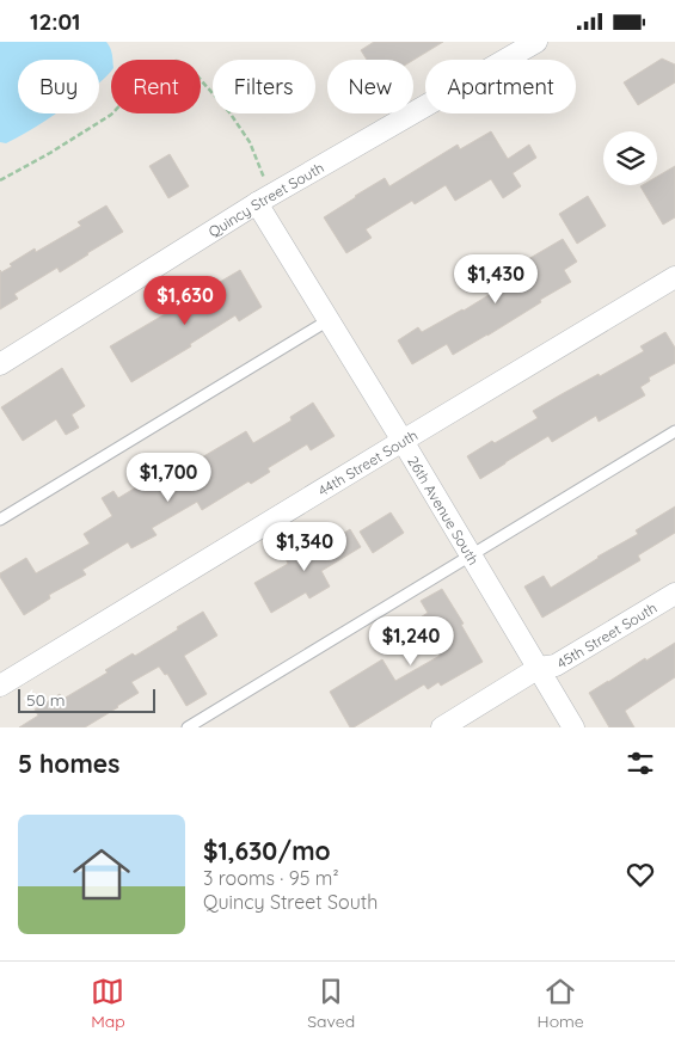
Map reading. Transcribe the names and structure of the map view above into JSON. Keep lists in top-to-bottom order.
{
  "streets": {
    "street": [
      "Quincy Street South",
      "44th Street South",
      "26th Avenue South",
      "45th Street South"
    ]
  },
  "crossings": [
    ["Quincy Street South", "26th Avenue South"],
    ["44th Street South", "26th Avenue South"],
    ["26th Avenue South", "45th Street South"]
  ],
  "scale_bar": "50 m",
  "page": {
    "status": "12:01",
    "chip": [
      "Buy",
      "Rent",
      "Filters",
      "New",
      "Apartment"
    ],
    "price": [
      "$1,430",
      "$1,630",
      "$1,700",
      "$1,340",
      "$1,240"
    ],
    "scale": "50 m",
    "heading": "5 homes",
    "list": [
      {
        "name": "$1,630/mo",
        "note": "3 rooms · 95 m² · Quincy Street South"
      }
    ],
    "tabs": ["Map", "Saved", "Home"]
  }
}
